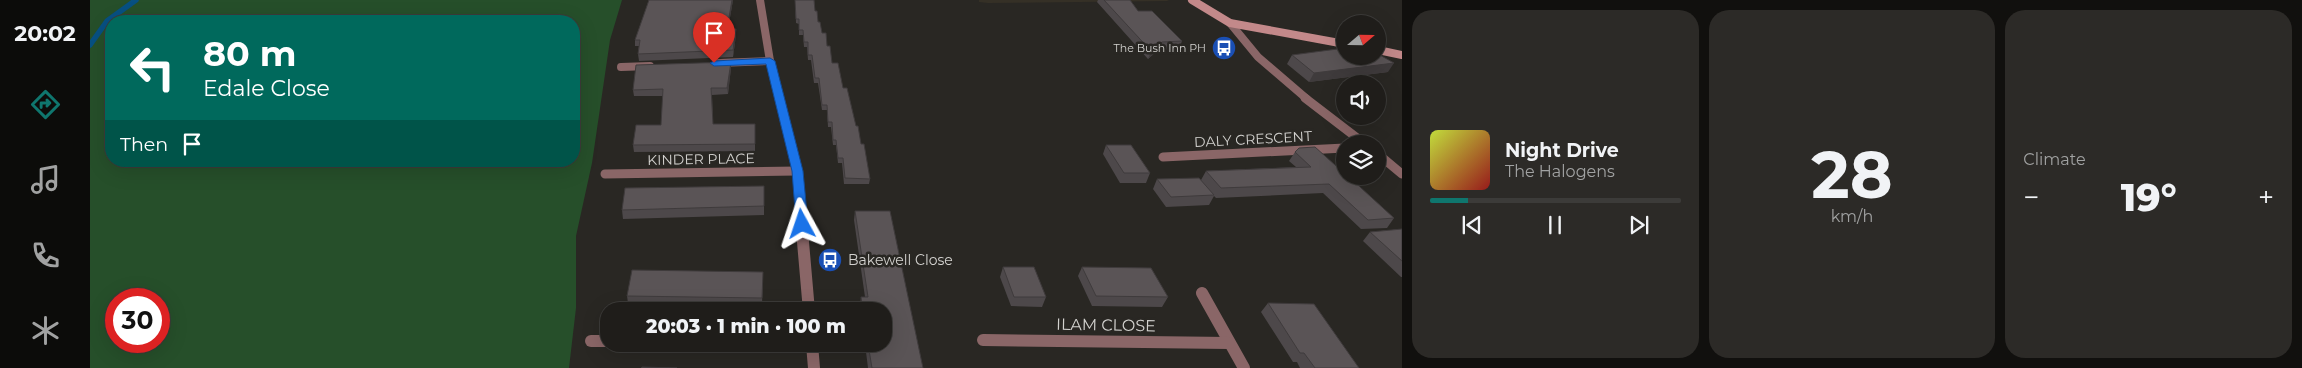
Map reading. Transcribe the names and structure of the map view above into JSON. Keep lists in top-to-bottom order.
{
  "streets": {
    "street": ["DALY CRESCENT", "KINDER PLACE", "ILAM CLOSE"]
  },
  "places": {
    "bus stop": ["The Bush Inn PH", "Bakewell Close"]
  },
  "north": "right",
  "page": {
    "tabs": "20:02",
    "tile": [
      ["28", "km/h"],
      "Climate"
    ],
    "turn": ["80 m", "Edale Close"],
    "then": "Then",
    "song": ["Night Drive", "The Halogens"],
    "heat": ["−", "19°", "+"],
    "limit": "30",
    "trip": "20:03 · 1 min · 100 m"
  }
}
